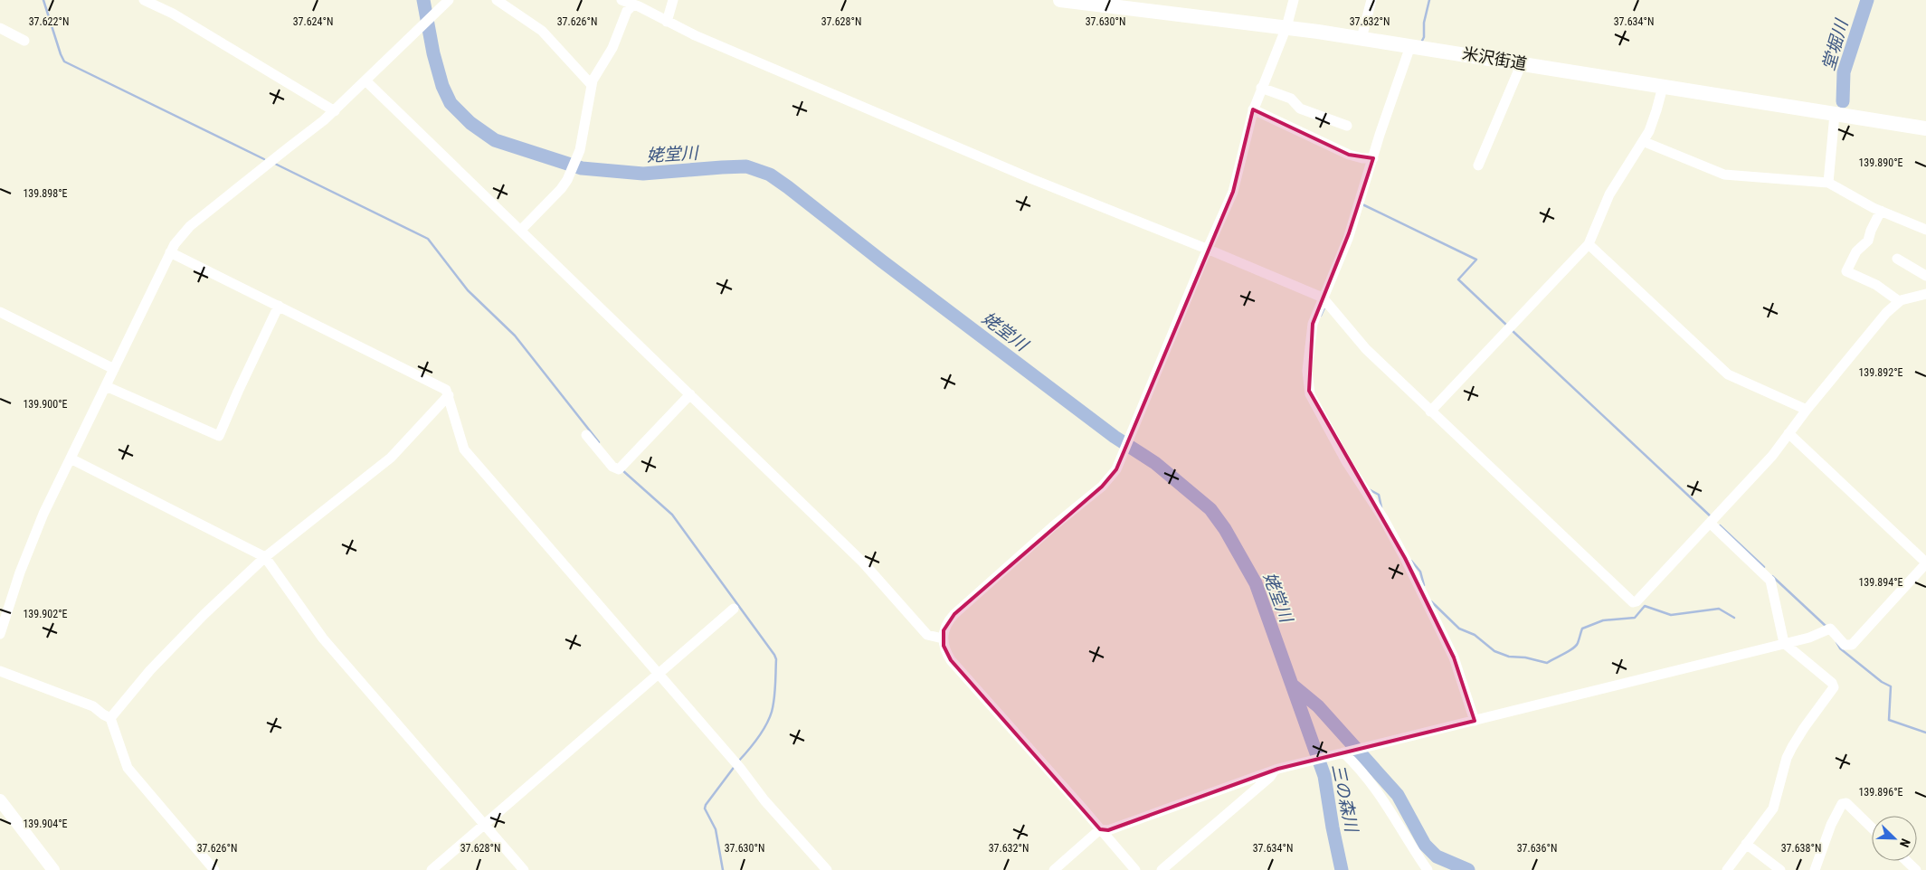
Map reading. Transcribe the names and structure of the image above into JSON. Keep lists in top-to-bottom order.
{
  "streets": {
    "highway": ["米沢街道"]
  },
  "water": ["堂堀川", "姥堂川", "三の森川"],
  "north": "bottom right",
  "coordinates": [
    "37.622°N",
    "37.624°N",
    "37.626°N",
    "37.628°N",
    "37.630°N",
    "37.632°N",
    "37.634°N",
    "139.890°E",
    "139.898°E",
    "139.892°E",
    "139.900°E",
    "139.894°E",
    "139.902°E",
    "139.896°E",
    "139.904°E",
    "37.636°N",
    "37.638°N"
  ]
}
